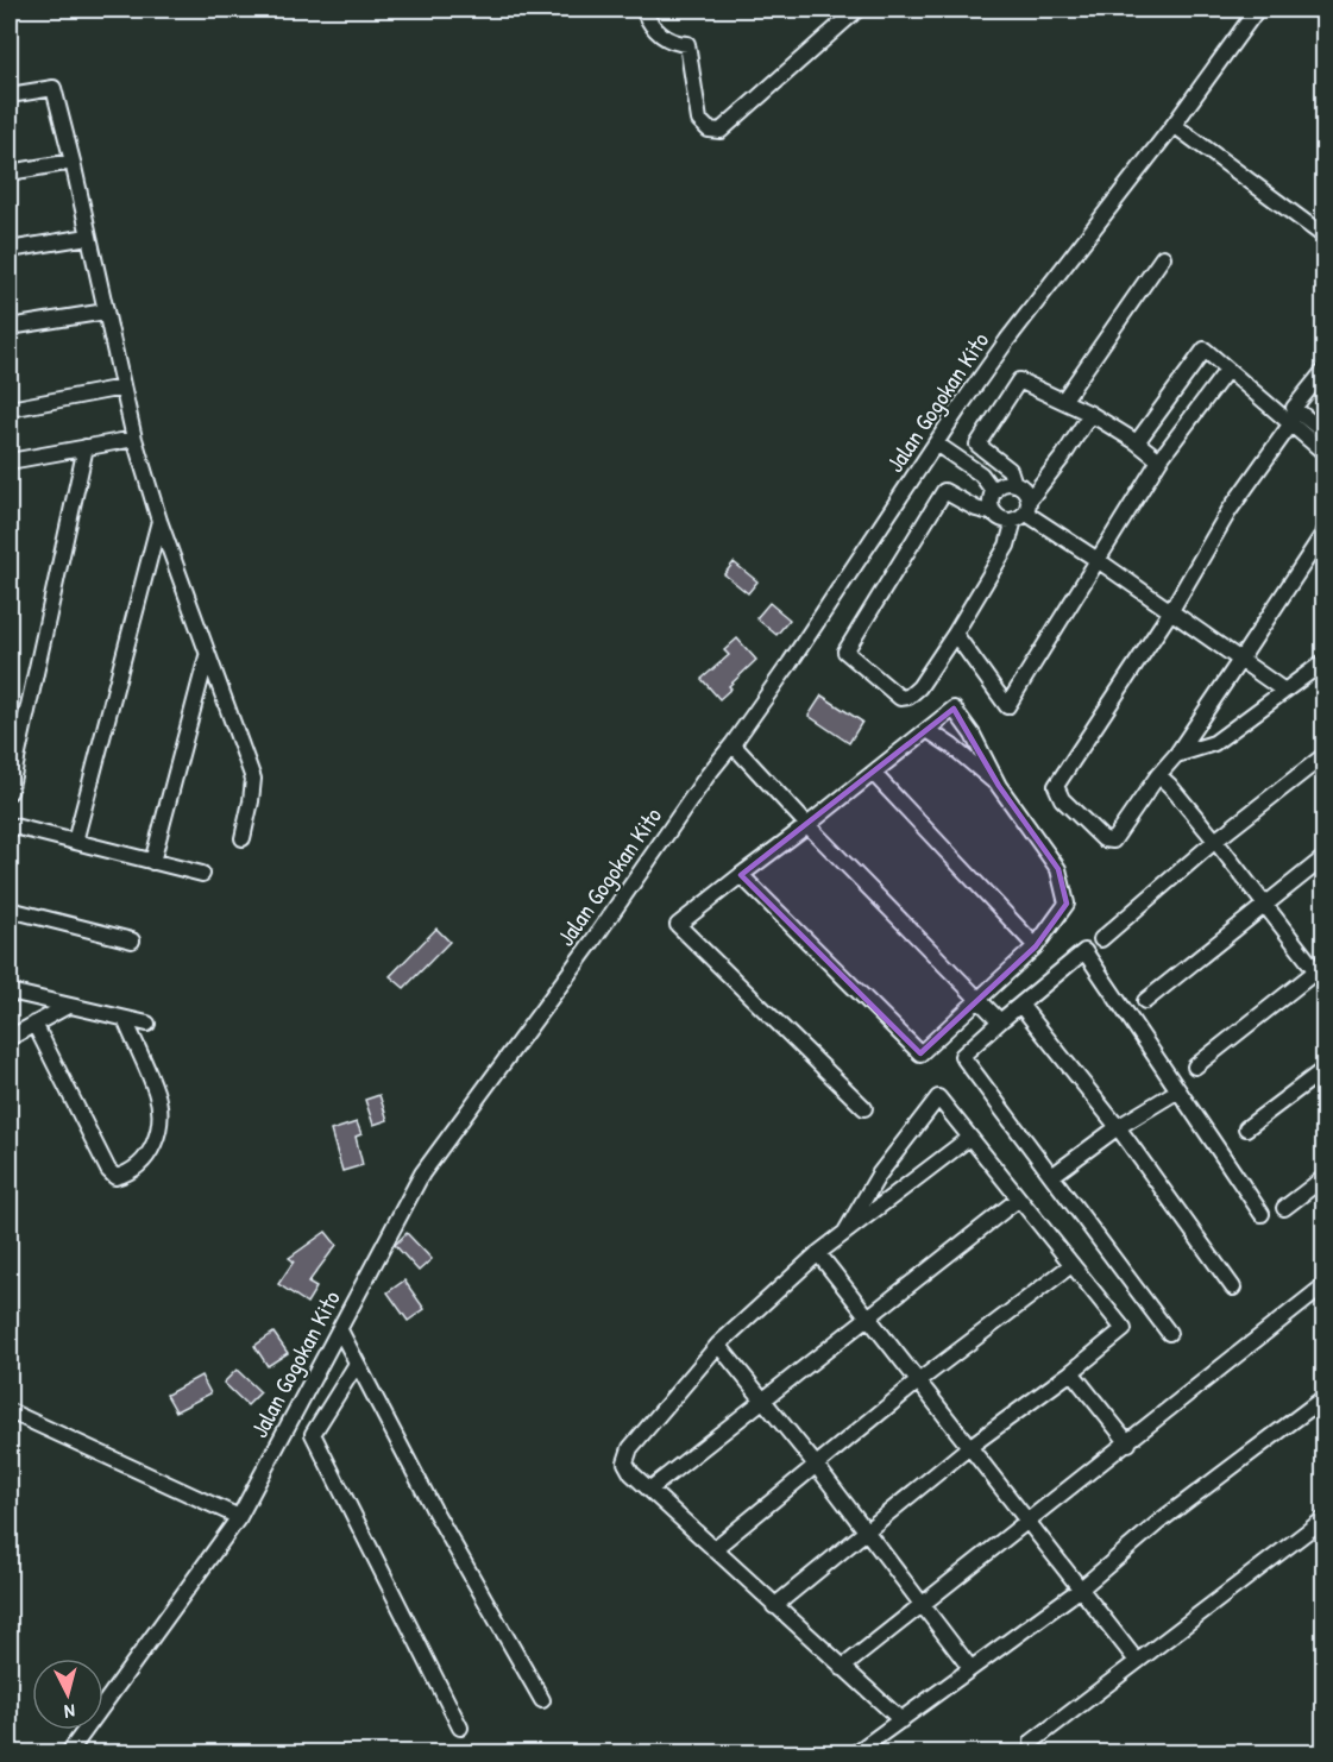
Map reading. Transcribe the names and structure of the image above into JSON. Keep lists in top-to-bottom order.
{
  "streets": {
    "street": ["Jalan Gogokan Kito"]
  },
  "north": "bottom"
}
